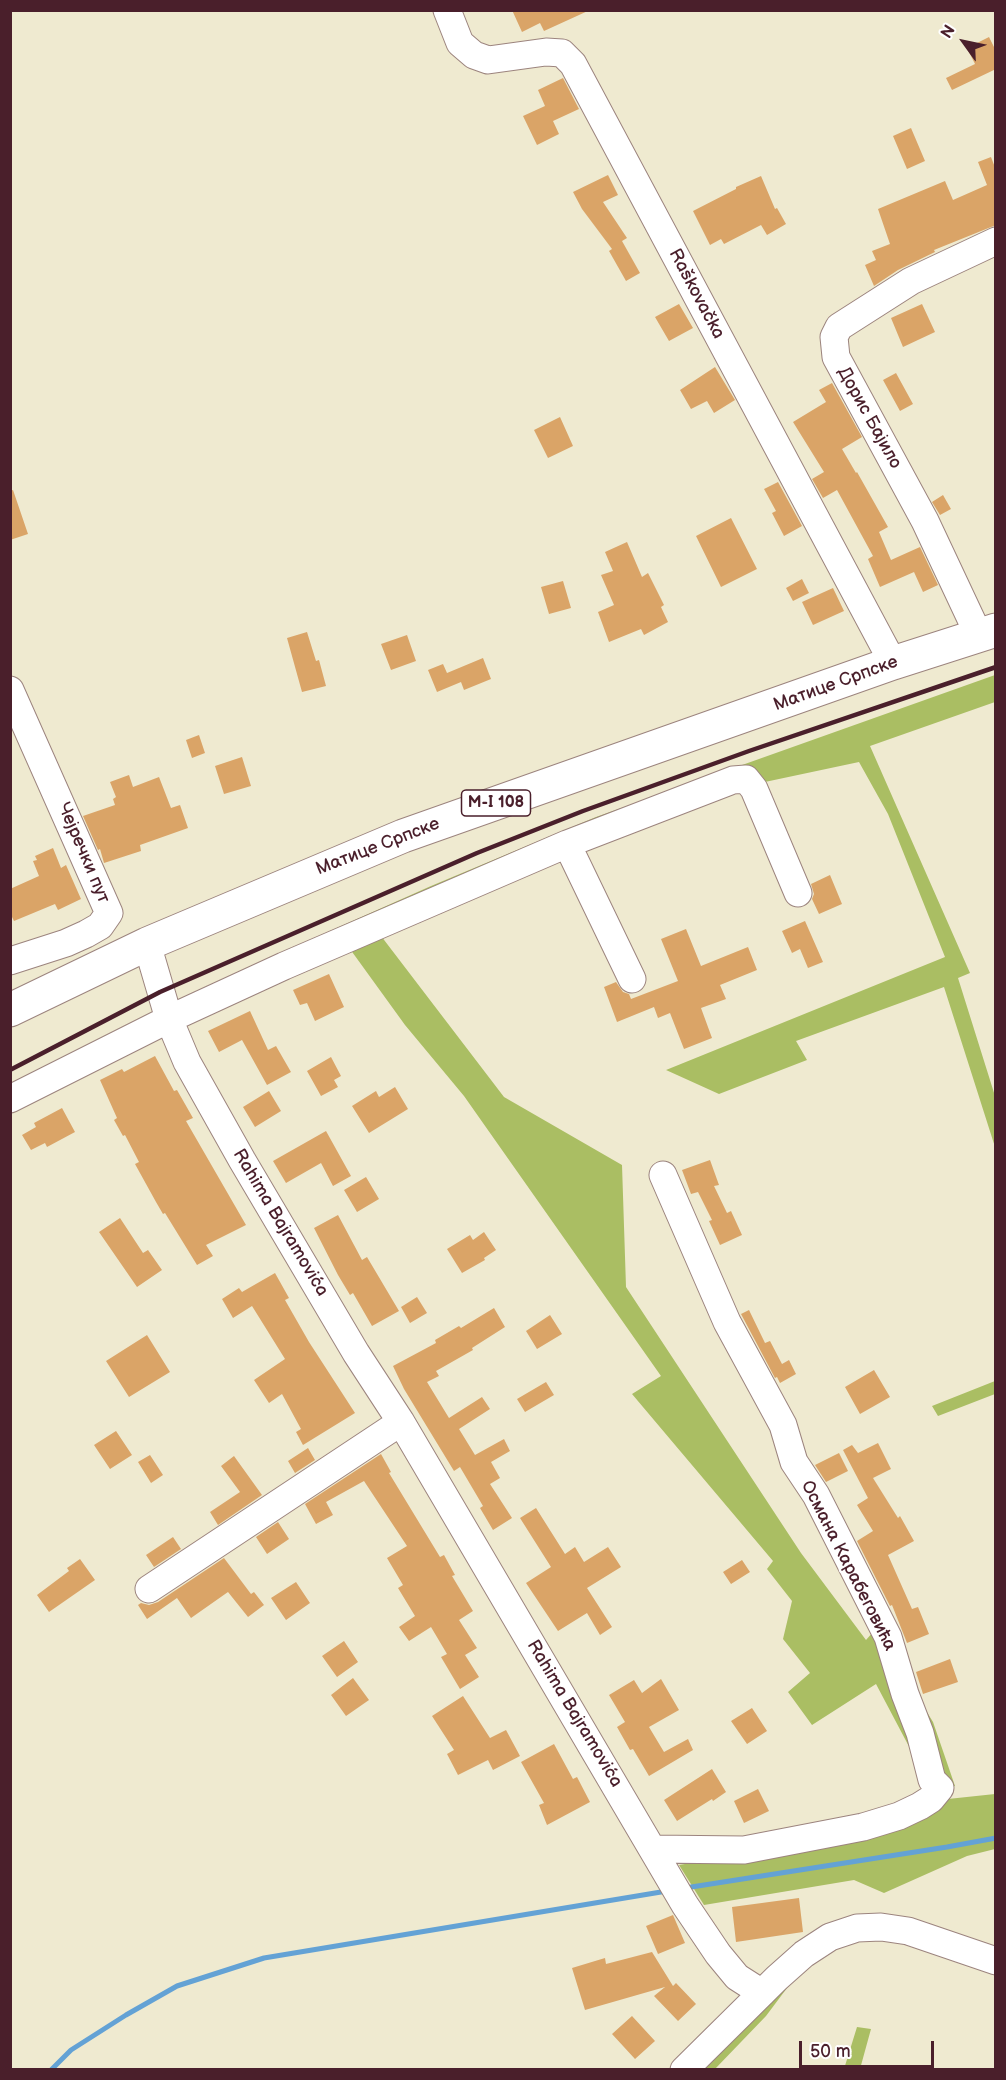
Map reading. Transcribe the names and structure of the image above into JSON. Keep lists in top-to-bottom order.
{
  "streets": {
    "main road": ["Матице Српске", "M-I 108"],
    "street": [
      "Raškovačka",
      "Дорис Бајило",
      "Чејречки пут",
      "Rahima Bajramovića",
      "Османа Карабеговића"
    ]
  },
  "crossings": [
    ["Raškovačka", "Матице Српске"],
    ["Дорис Бајило", "Матице Српске"],
    ["Матице Српске", "Rahima Bajramovića"],
    ["Rahima Bajramovića", "Османа Карабеговића"]
  ],
  "scale_bar": "50 m",
  "north": "top left"
}
